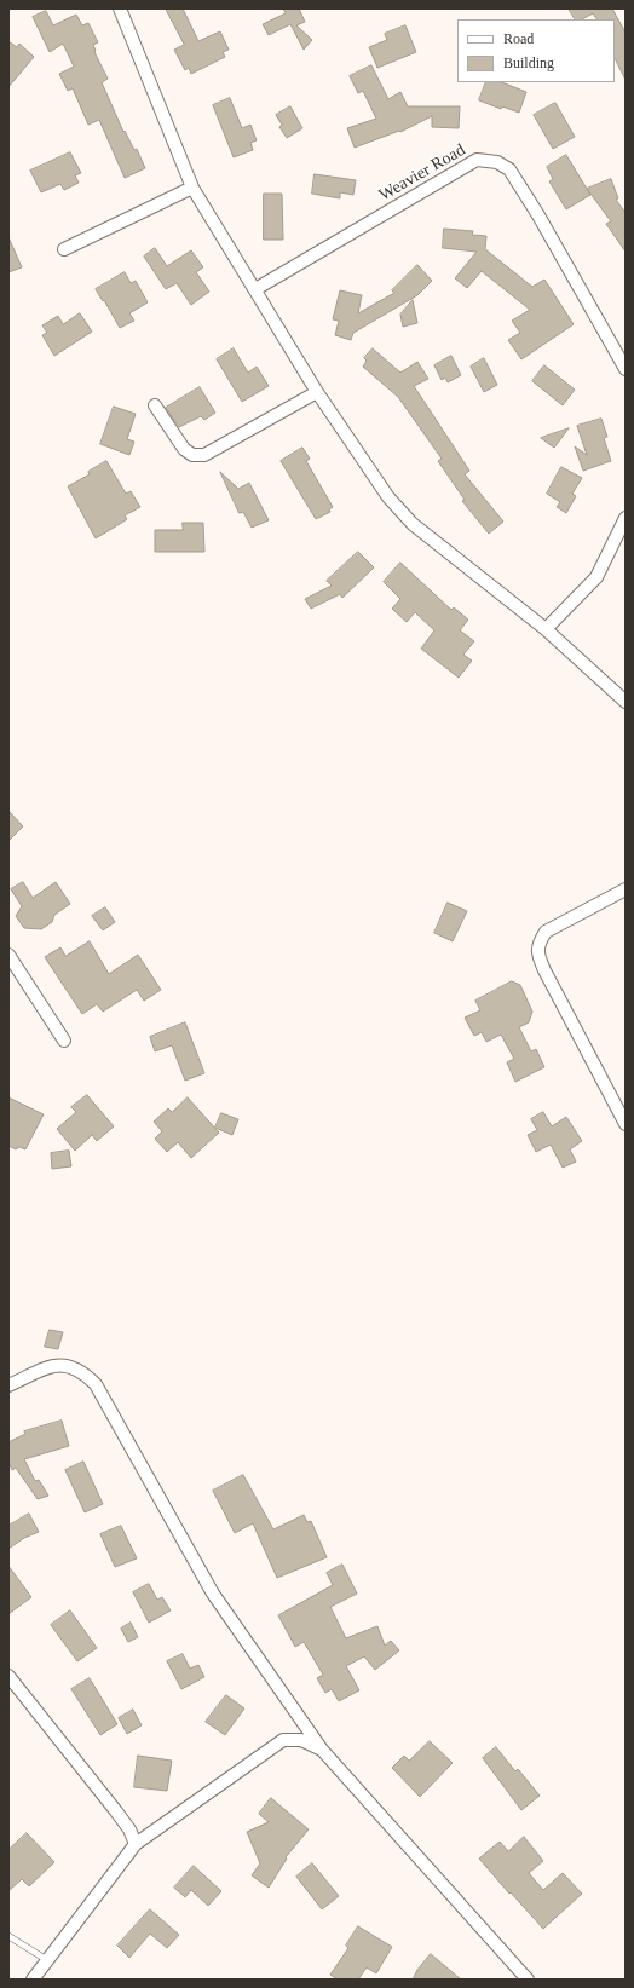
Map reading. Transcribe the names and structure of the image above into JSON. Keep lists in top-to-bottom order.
{
  "streets": {
    "street": ["Weavier Road"]
  },
  "legend": ["Road", "Building"]
}
